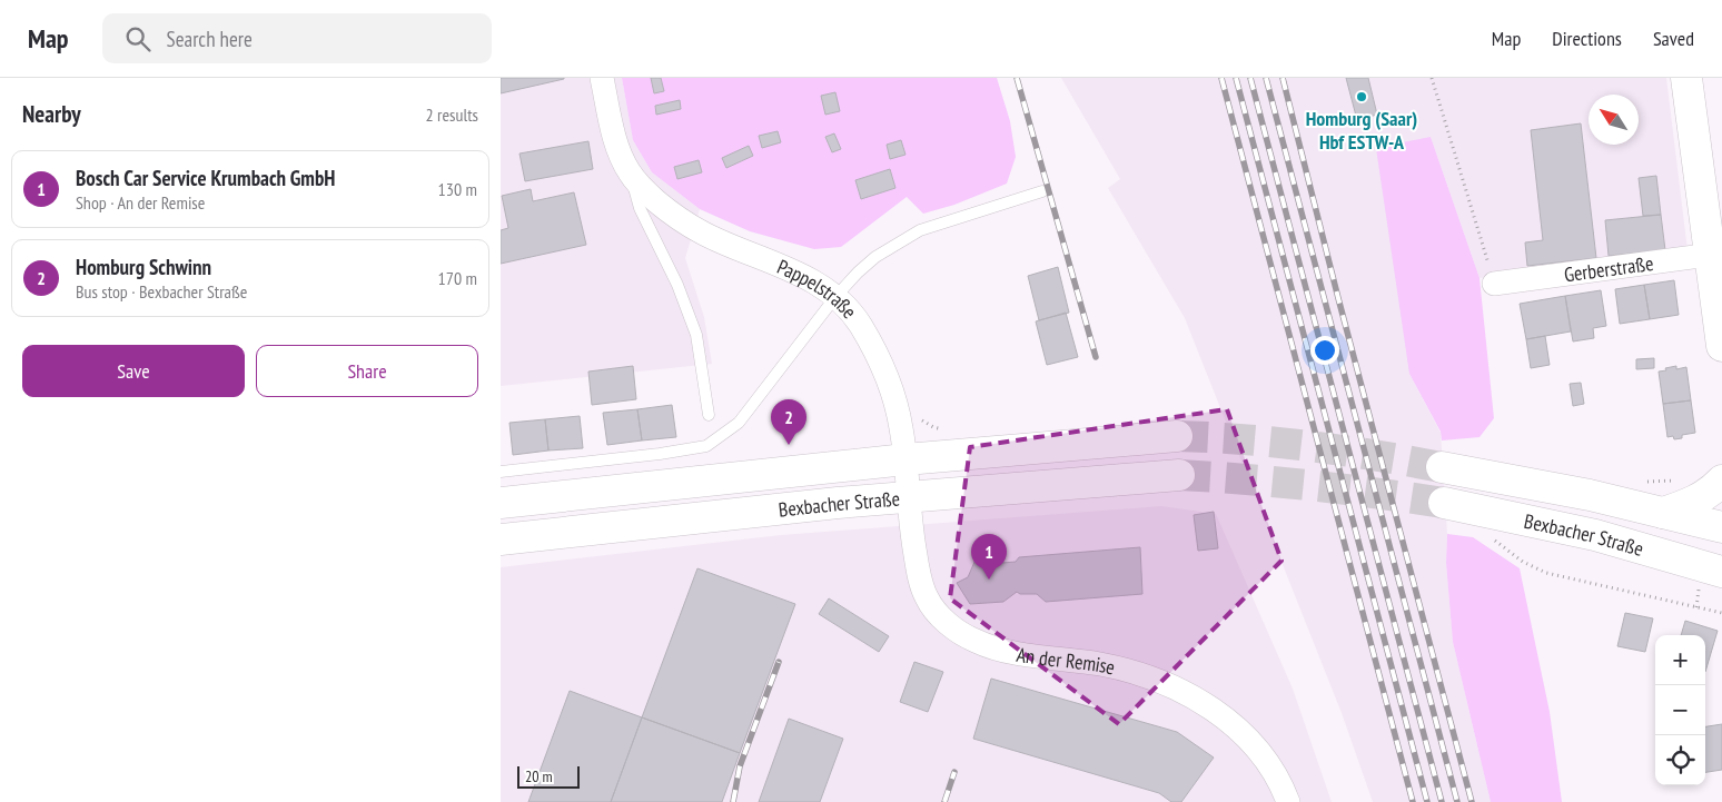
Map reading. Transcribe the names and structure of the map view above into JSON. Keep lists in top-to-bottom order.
{
  "streets": {
    "main road": ["Bexbacher Straße"],
    "street": ["Gerberstraße", "Pappelstraße", "An der Remise"]
  },
  "crossings": [
    ["Pappelstraße", "Bexbacher Straße"],
    ["Pappelstraße", "An der Remise"],
    ["Bexbacher Straße", "An der Remise"]
  ],
  "places": ["Homburg (Saar) Hbf ESTW-A"],
  "scale_bar": "20 m",
  "north": "top left",
  "page": {
    "header": "Map",
    "search": "Search here",
    "nav": ["Map", "Directions", "Saved"],
    "heading": ["Nearby", "2 results"],
    "list": [
      {
        "mark": "1",
        "name": "Bosch Car Service Krumbach GmbH",
        "note": "Shop · An der Remise",
        "value": "130 m"
      },
      {
        "mark": "2",
        "name": "Homburg Schwinn",
        "note": "Bus stop · Bexbacher Straße",
        "value": "170 m"
      }
    ],
    "buttons": ["Save", "Share"],
    "pins": ["2", "1"],
    "map_buttons": ["+", "−"],
    "scale": "20 m"
  }
}
